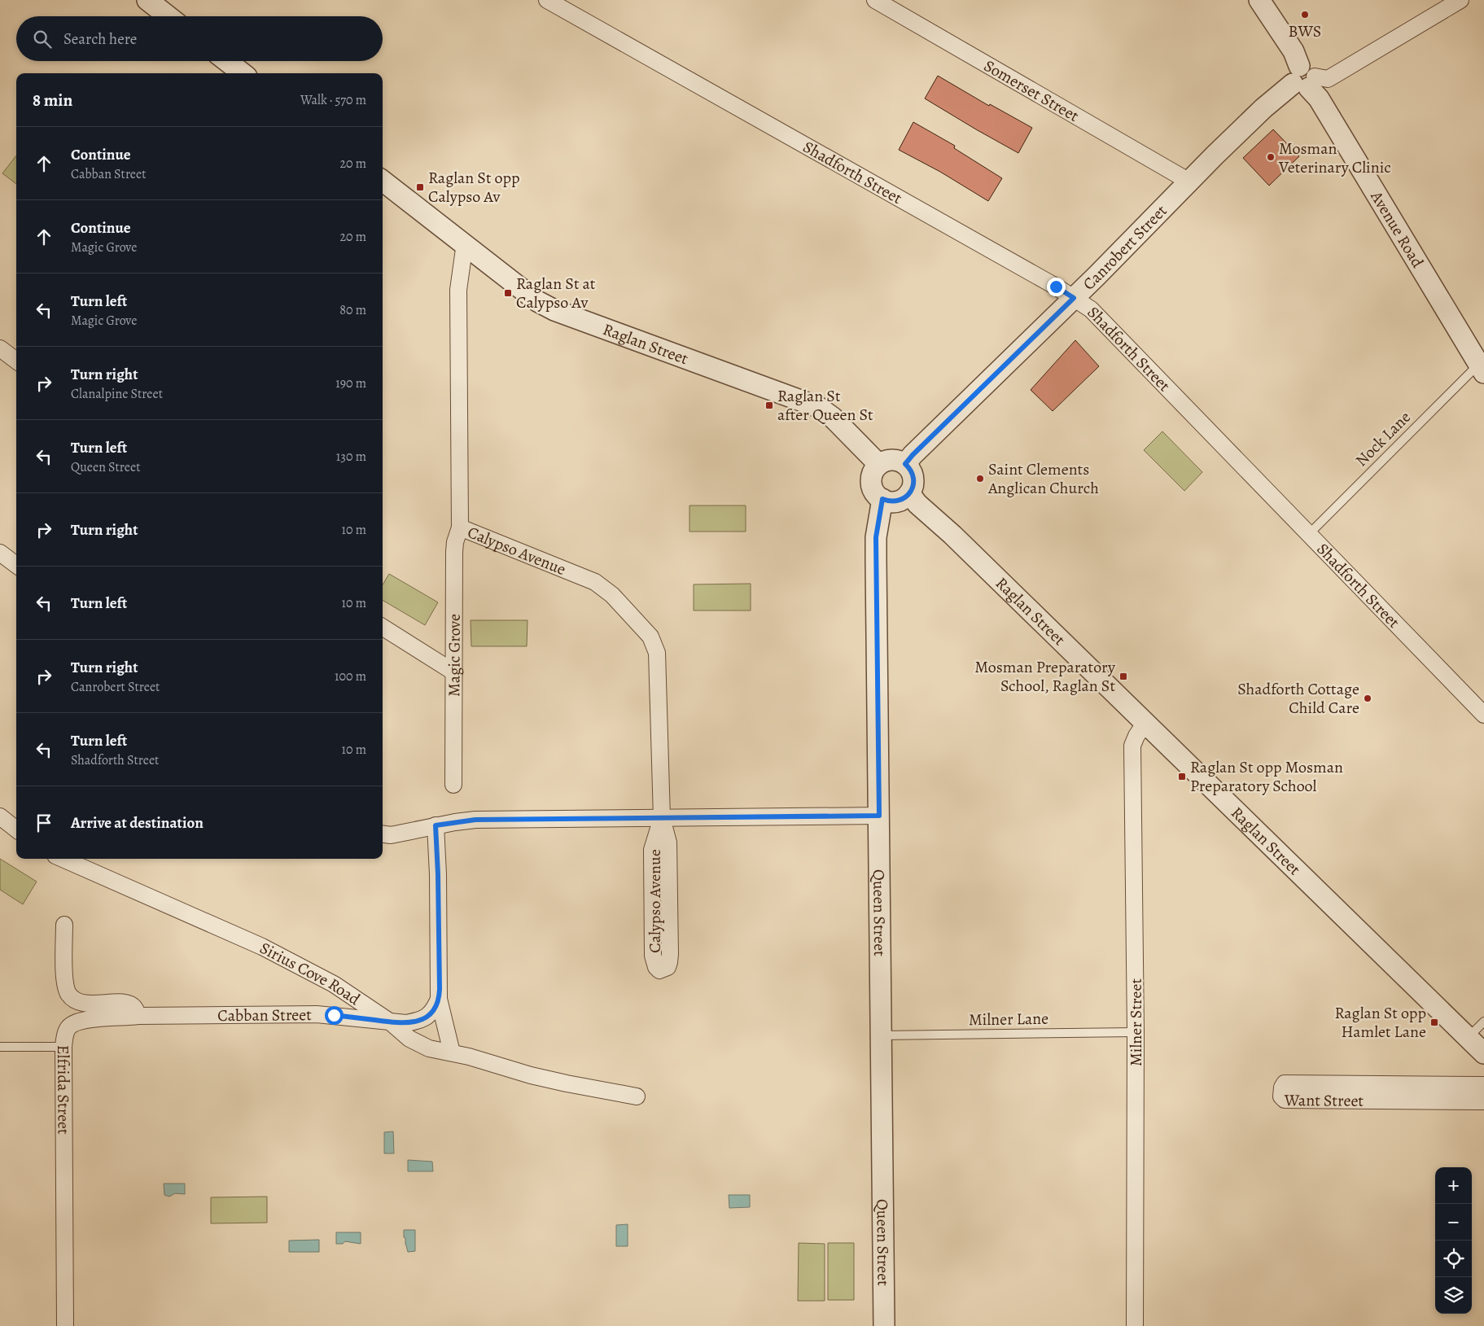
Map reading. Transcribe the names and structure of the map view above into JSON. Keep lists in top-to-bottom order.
{
  "streets": {
    "street": [
      "Somerset Street",
      "Shadforth Street",
      "Avenue Road",
      "Canrobert Street",
      "Raglan Street",
      "Calypso Avenue",
      "Magic Grove",
      "Queen Street",
      "Sirius Cove Road",
      "Cabban Street",
      "Milner Street",
      "Elfrida Street",
      "Want Street"
    ],
    "lane": ["Nock Lane", "Milner Lane"]
  },
  "crossings": [
    ["Somerset Street", "Canrobert Street"],
    ["Shadforth Street", "Canrobert Street"],
    ["Shadforth Street", "Nock Lane"],
    ["Avenue Road", "Canrobert Street"],
    ["Avenue Road", "Nock Lane"],
    ["Canrobert Street", "Raglan Street"],
    ["Canrobert Street", "Queen Street"],
    ["Raglan Street", "Calypso Avenue"],
    ["Raglan Street", "Queen Street"],
    ["Raglan Street", "Milner Street"],
    ["Calypso Avenue", "Magic Grove"],
    ["Queen Street", "Milner Lane"],
    ["Sirius Cove Road", "Cabban Street"],
    ["Cabban Street", "Elfrida Street"],
    ["Milner Lane", "Milner Street"]
  ],
  "places": {
    "other": [
      "BWS",
      "Mosman Veterinary Clinic",
      "Saint Clements Anglican Church",
      "Shadforth Cottage Child Care"
    ],
    "transit": [
      "Raglan St opp Calypso Av",
      "Raglan St at Calypso Av",
      "Raglan St after Queen St",
      "Mosman Preparatory School, Raglan St",
      "Raglan St opp Mosman Preparatory School",
      "Raglan St opp Hamlet Lane"
    ]
  },
  "page": {
    "search": "Search here",
    "heading": ["8 min", "Walk · 570 m"],
    "list": [
      ["Continue", "Cabban Street", "20 m"],
      ["Continue", "Magic Grove", "20 m"],
      ["Turn left", "Magic Grove", "80 m"],
      ["Turn right", "Clanalpine Street", "190 m"],
      ["Turn left", "Queen Street", "130 m"],
      ["Turn right", "10 m"],
      ["Turn left", "10 m"],
      ["Turn right", "Canrobert Street", "100 m"],
      ["Turn left", "Shadforth Street", "10 m"],
      "Arrive at destination"
    ],
    "map_buttons": ["+", "−"]
  }
}
